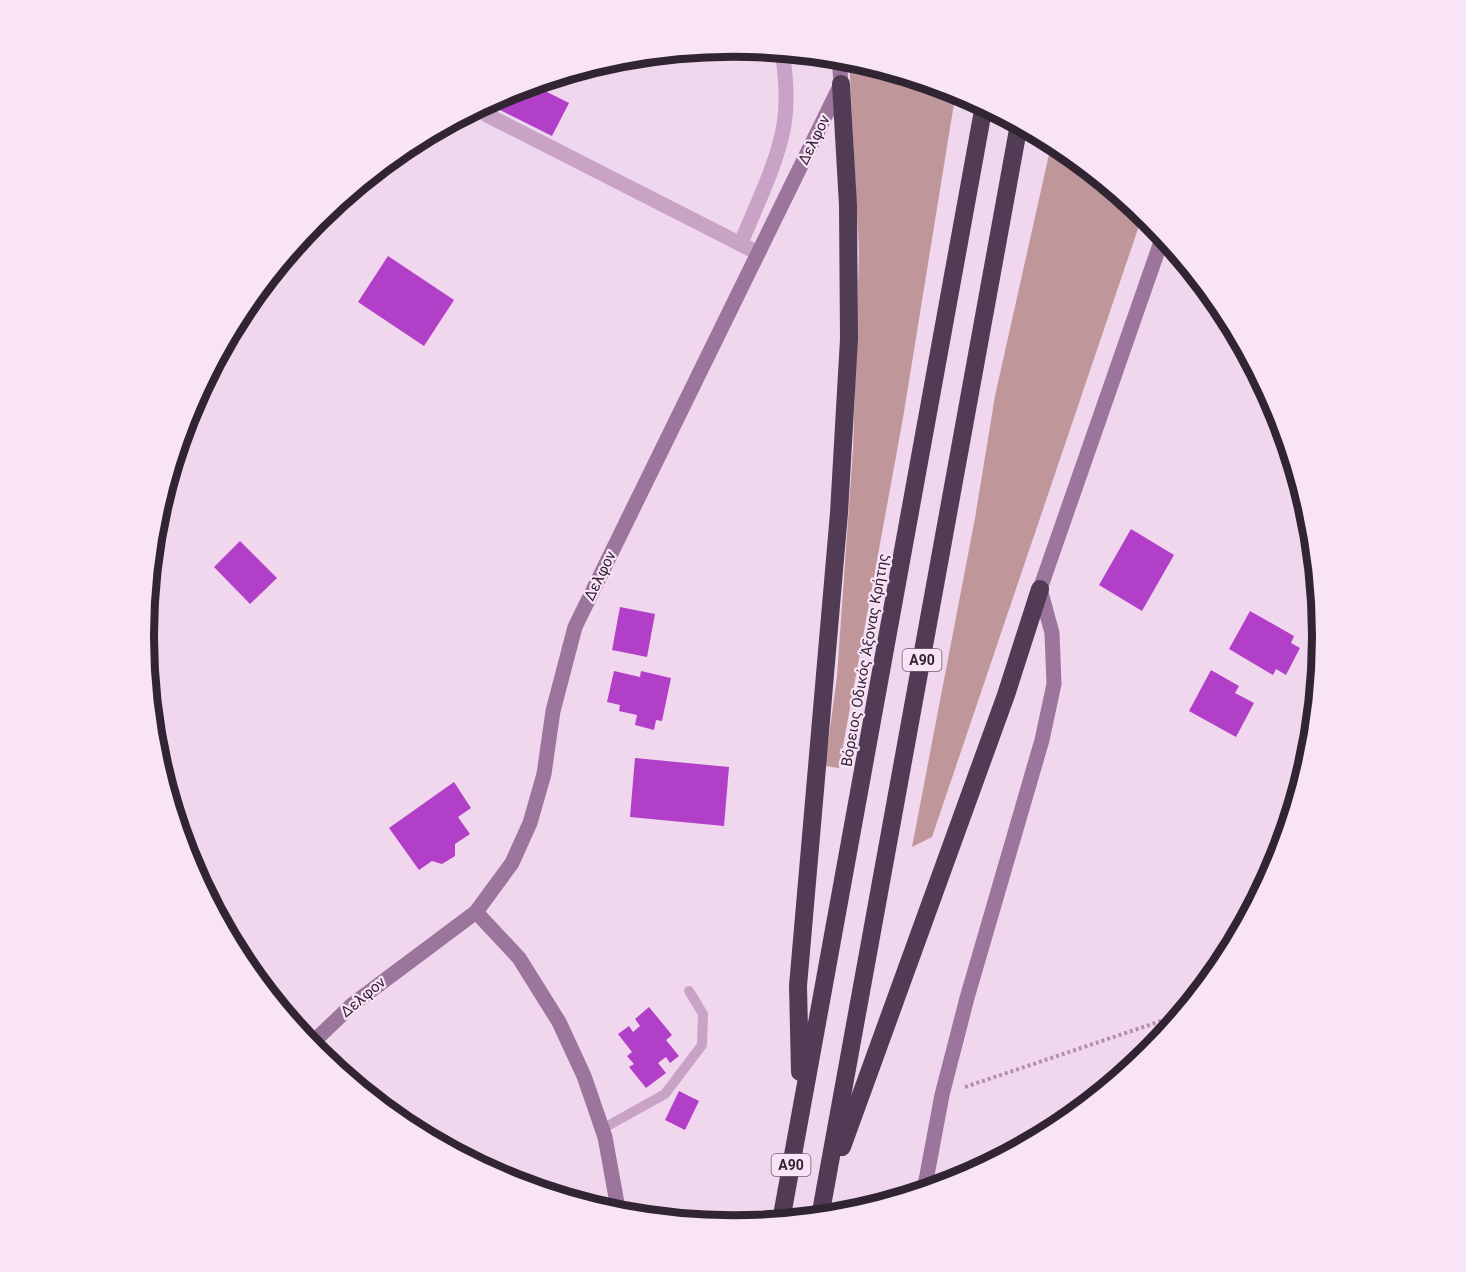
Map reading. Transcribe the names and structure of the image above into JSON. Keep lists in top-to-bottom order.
{
  "streets": {
    "highway": ["Βόρειος Οδικός Άξονας Κρήτης", "Α90"],
    "main road": ["Δελφον"]
  }
}
